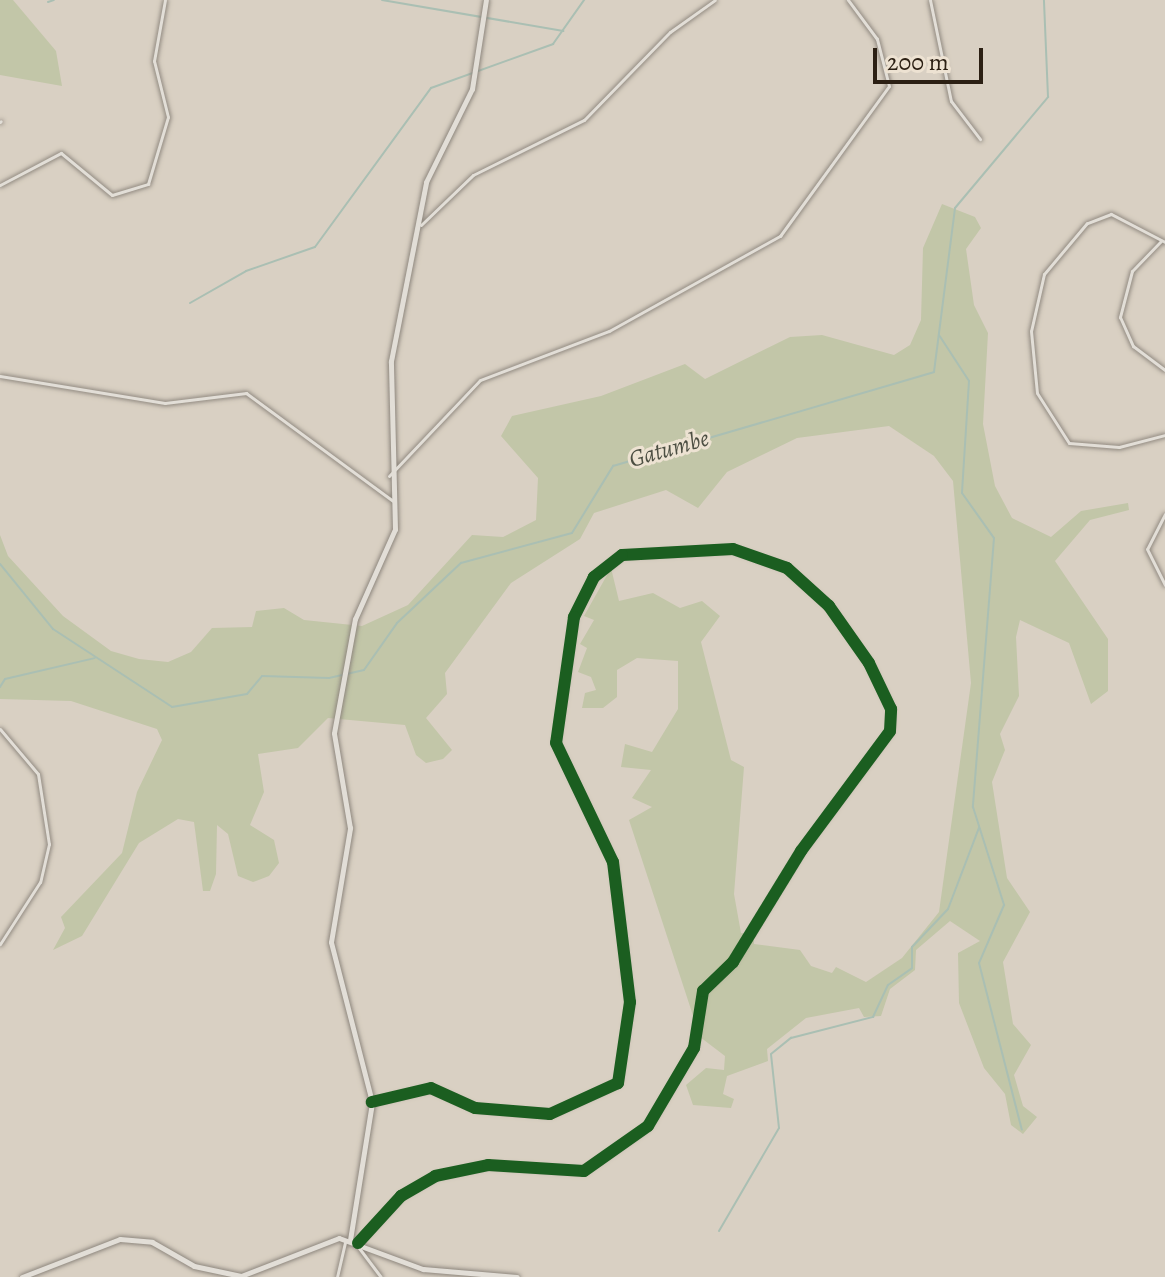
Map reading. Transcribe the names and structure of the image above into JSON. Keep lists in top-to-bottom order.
{
  "water": ["Gatumbe"],
  "scale_bar": "200 m"
}
